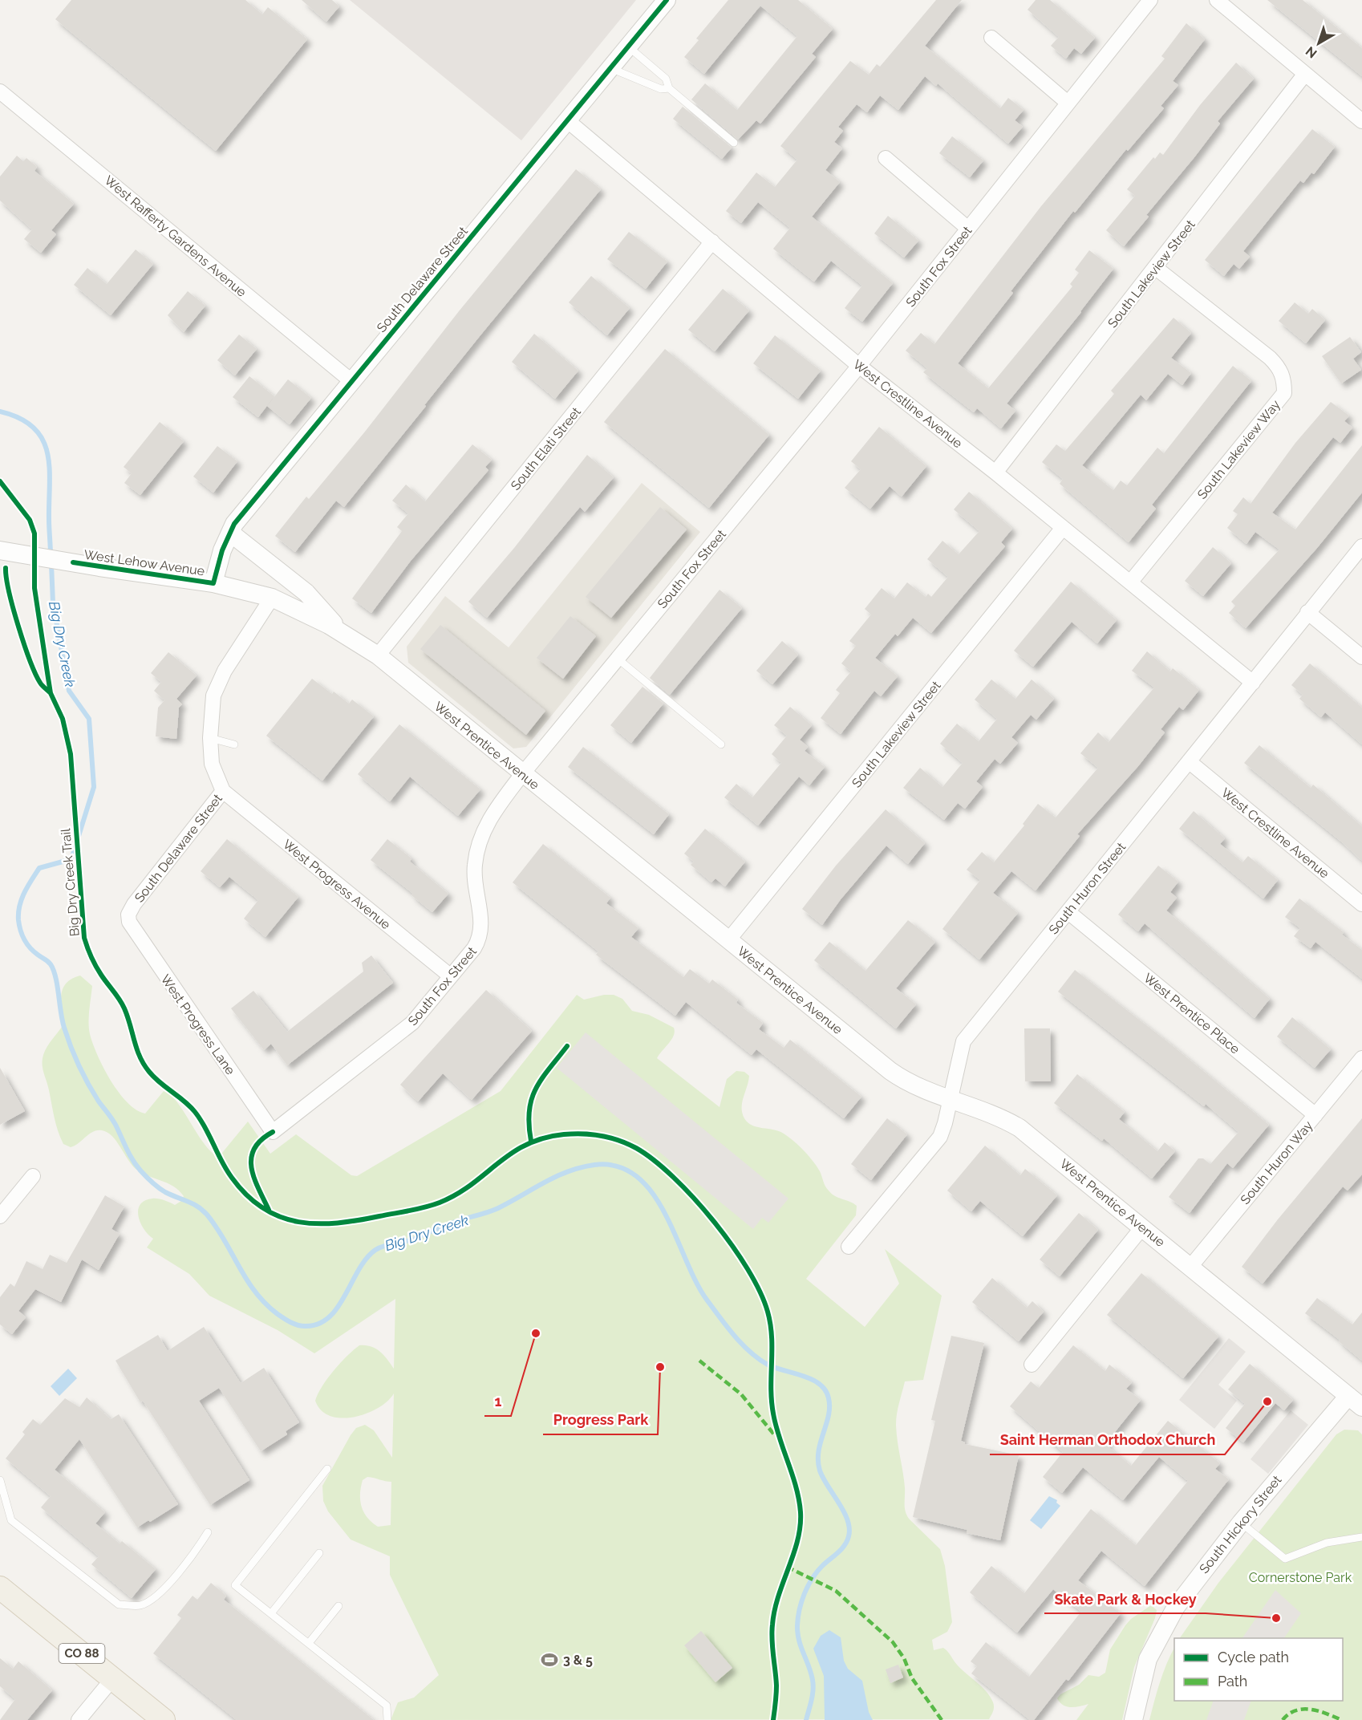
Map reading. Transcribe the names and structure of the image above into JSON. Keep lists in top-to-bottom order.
{
  "streets": {
    "main road": ["CO 88"],
    "street": [
      "West Rafferty Gardens Avenue",
      "South Fox Street",
      "South Lakeview Street",
      "South Delaware Street",
      "West Crestline Avenue",
      "South Elati Street",
      "South Lakeview Way",
      "West Lehow Avenue",
      "West Prentice Avenue",
      "West Progress Avenue",
      "South Huron Street",
      "West Prentice Place",
      "West Progress Lane",
      "South Huron Way",
      "South Hickory Street"
    ],
    "cycle path": ["Big Dry Creek Trail"]
  },
  "crossings": [
    ["West Rafferty Gardens Avenue", "South Delaware Street"],
    ["South Fox Street", "West Crestline Avenue"],
    ["South Fox Street", "West Prentice Avenue"],
    ["South Fox Street", "West Progress Avenue"],
    ["South Fox Street", "West Progress Lane"],
    ["South Lakeview Street", "West Crestline Avenue"],
    ["South Lakeview Street", "South Lakeview Way"],
    ["South Lakeview Street", "West Prentice Avenue"],
    ["South Delaware Street", "West Crestline Avenue"],
    ["South Delaware Street", "West Lehow Avenue"],
    ["South Delaware Street", "West Prentice Avenue"],
    ["South Delaware Street", "West Progress Avenue"],
    ["South Delaware Street", "West Progress Lane"],
    ["West Crestline Avenue", "South Elati Street"],
    ["West Crestline Avenue", "South Lakeview Way"],
    ["West Crestline Avenue", "South Huron Street"],
    ["South Elati Street", "West Prentice Avenue"],
    ["West Lehow Avenue", "West Prentice Avenue"],
    ["West Prentice Avenue", "South Huron Street"],
    ["West Prentice Avenue", "South Huron Way"],
    ["West Prentice Avenue", "South Hickory Street"],
    ["South Huron Street", "West Prentice Place"],
    ["West Prentice Place", "South Huron Way"]
  ],
  "water": ["Big Dry Creek"],
  "parks": ["Cornerstone Park"],
  "places": {
    "other": [
      "1",
      "Progress Park",
      "Saint Herman Orthodox Church",
      "Skate Park & Hockey"
    ],
    "sports": ["3 & 5"]
  },
  "legend": ["Cycle path", "Path"],
  "north": "bottom left"
}
